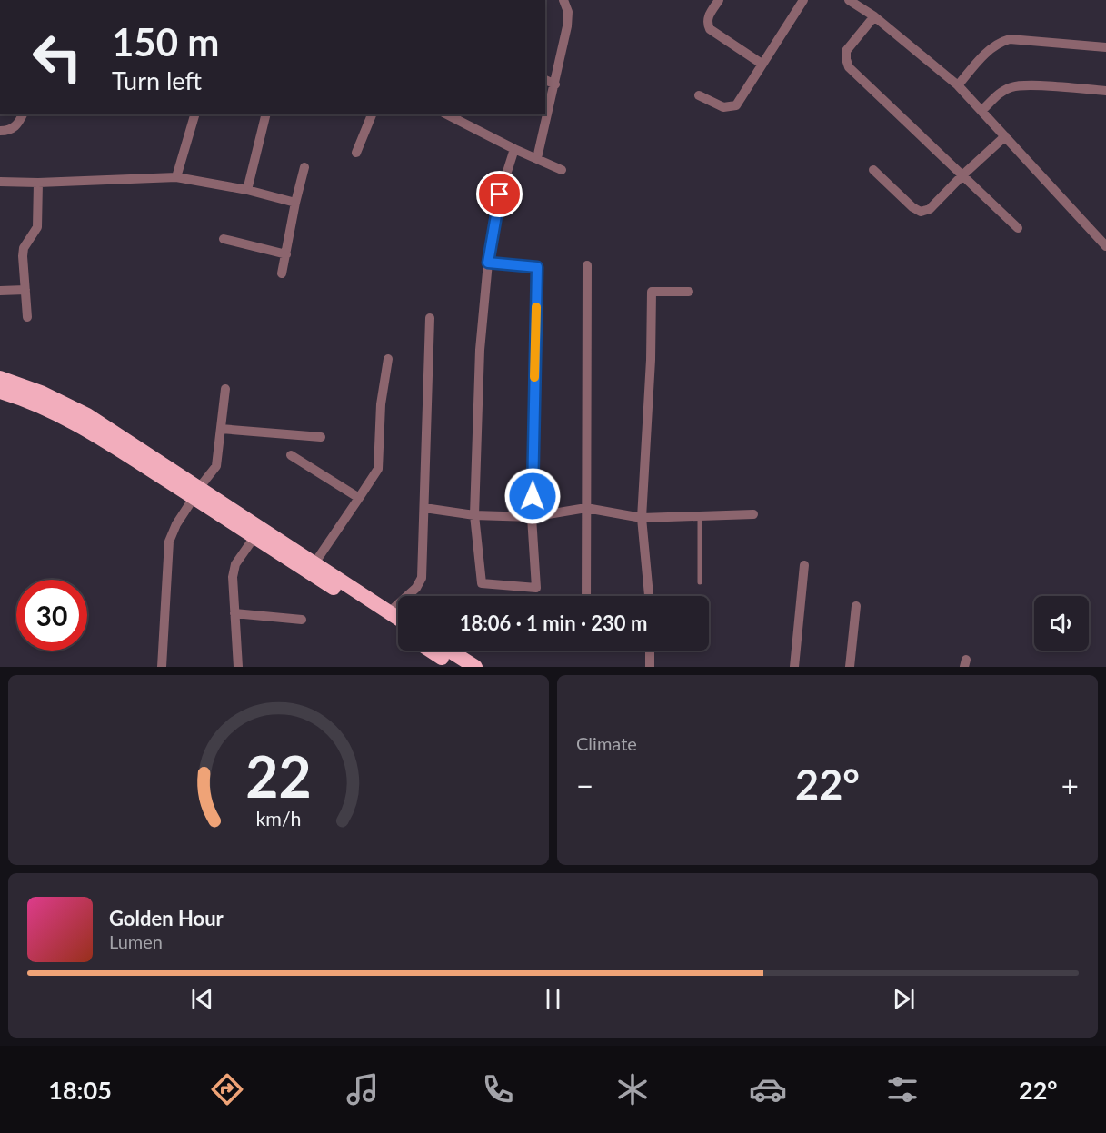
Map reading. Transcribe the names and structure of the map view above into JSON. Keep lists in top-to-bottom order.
{
  "page": {
    "turn": ["150 m", "Turn left"],
    "limit": "30",
    "trip": "18:06 · 1 min · 230 m",
    "tile": "Climate",
    "heat": ["−", "22°", "+"],
    "song": ["Golden Hour", "Lumen"],
    "tabs": ["18:05", "22°"],
    "gauge": ["22", "km/h"]
  }
}
